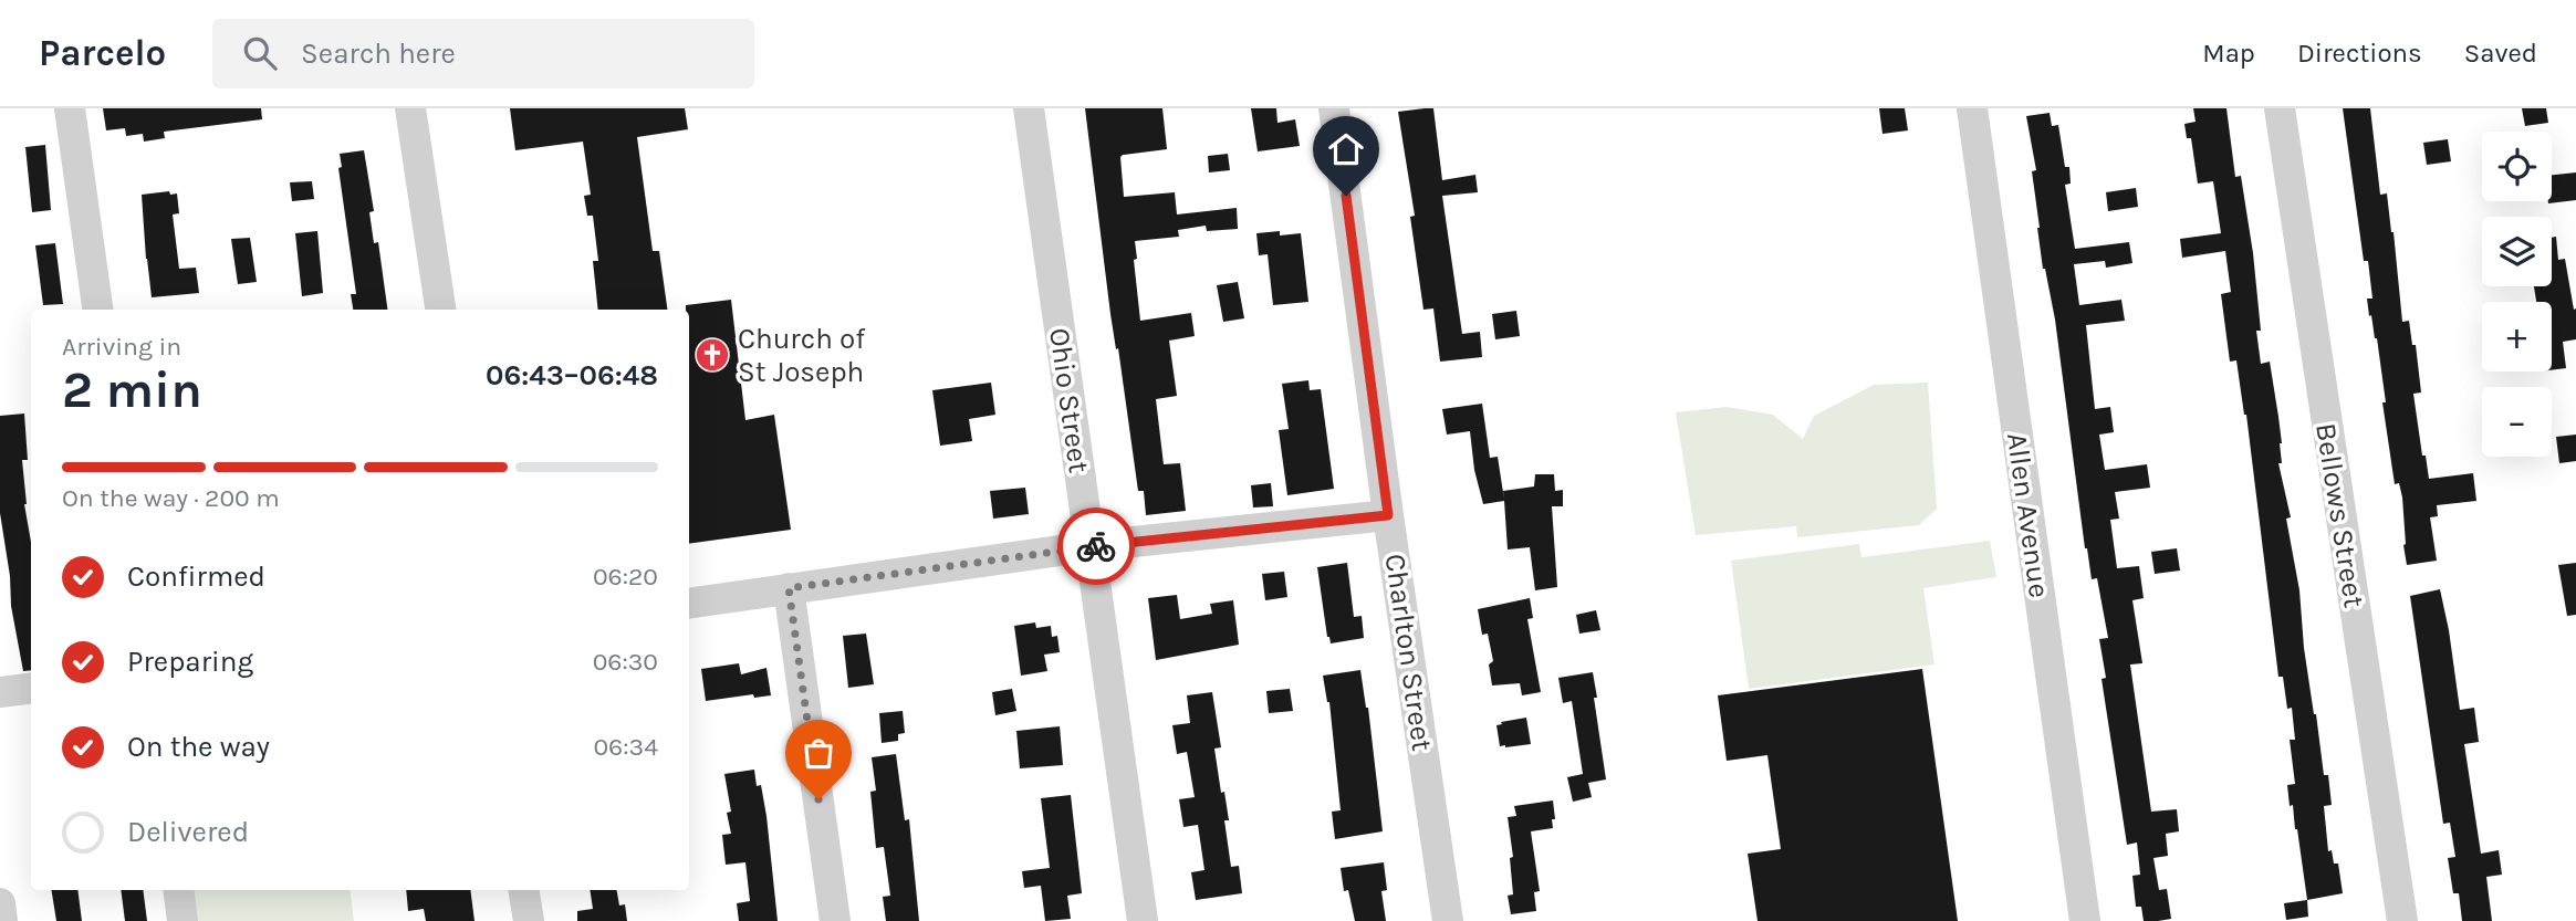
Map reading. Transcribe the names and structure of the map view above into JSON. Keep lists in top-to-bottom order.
{
  "streets": {
    "street": [
      "Ohio Street",
      "Allen Avenue",
      "Bellows Street",
      "Charlton Street"
    ]
  },
  "places": {
    "church": ["Church of St Joseph"]
  },
  "page": {
    "header": "Parcelo",
    "search": "Search here",
    "nav": ["Map", "Directions", "Saved"],
    "map_buttons": ["+", "−"],
    "heading": ["2 min", "Arriving in", "06:43–06:48"],
    "bar": "On the way · 200 m",
    "list": [
      ["Confirmed", "06:20"],
      ["Preparing", "06:30"],
      ["On the way", "06:34"],
      "Delivered"
    ]
  }
}
